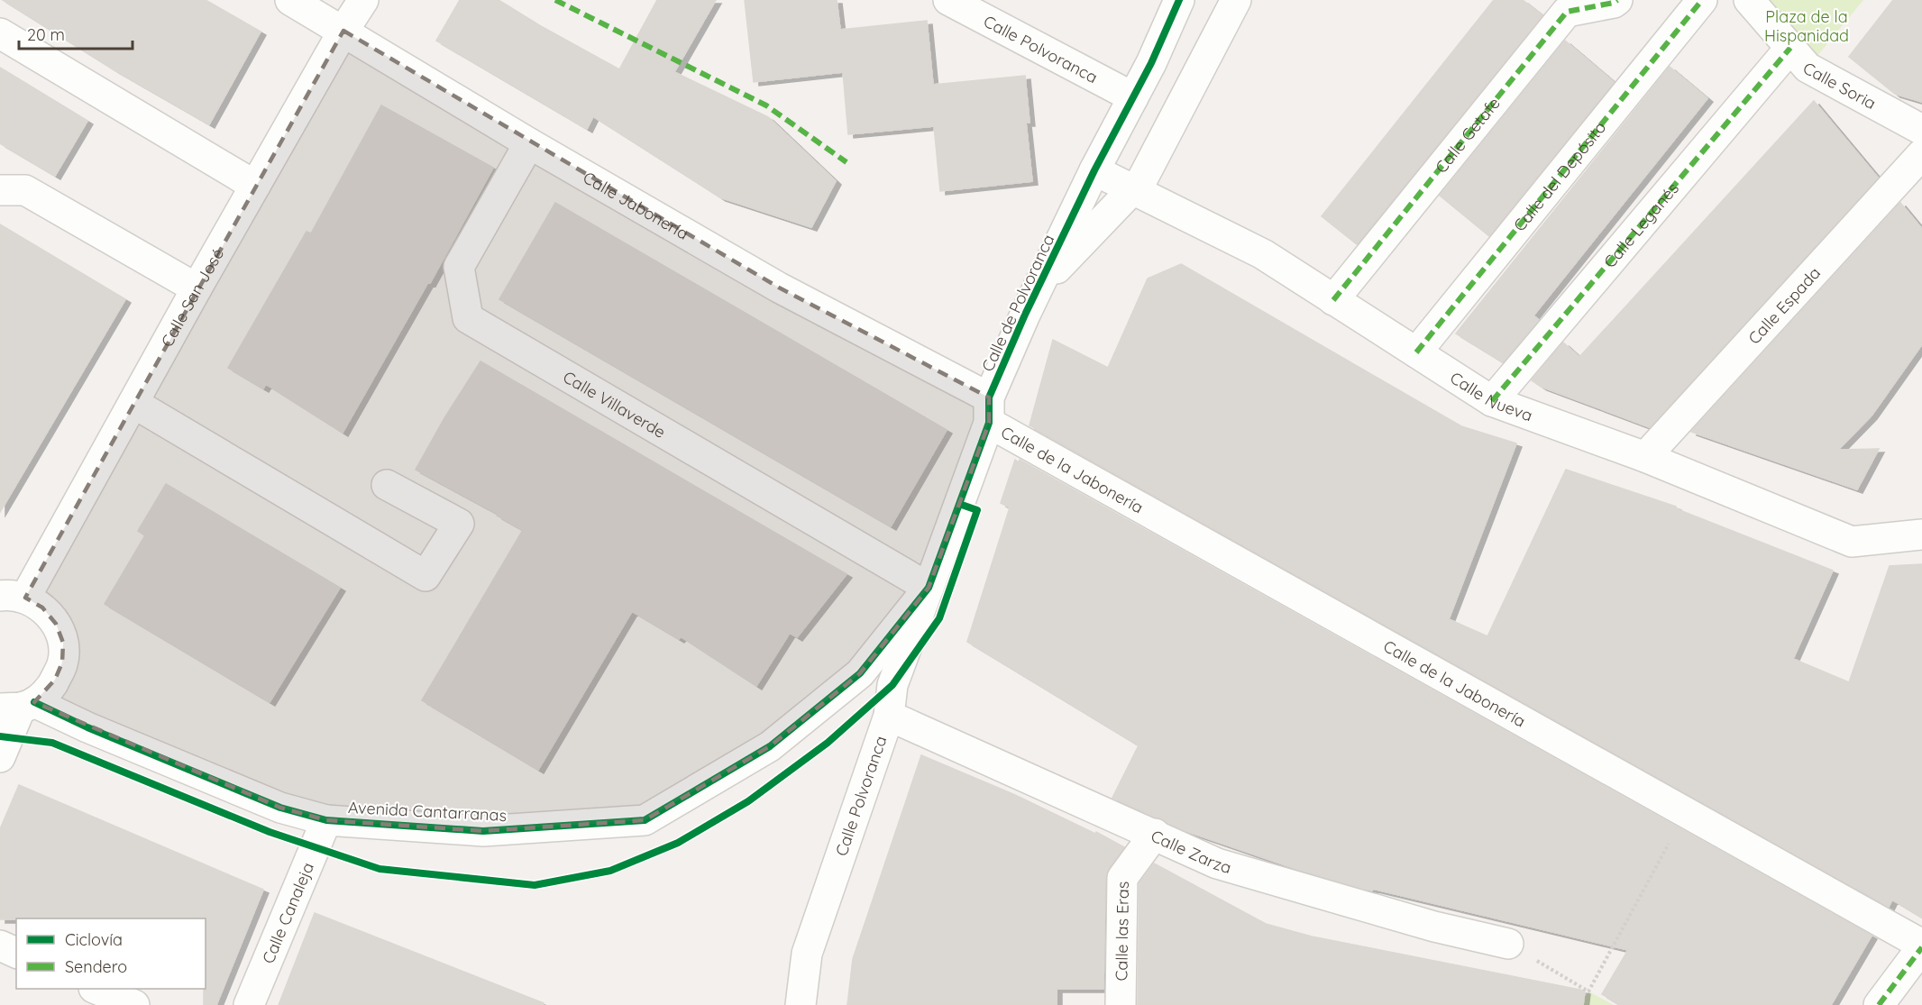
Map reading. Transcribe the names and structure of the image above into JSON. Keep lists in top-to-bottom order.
{
  "streets": {
    "street": [
      "Calle Polvoranca",
      "Calle Soria",
      "Calle Getafe",
      "Calle del Depósito",
      "Calle Jabonería",
      "Calle Leganés",
      "Calle San José",
      "Calle de Polvoranca",
      "Calle Espada",
      "Calle Nueva",
      "Calle Villaverde",
      "Calle de la Jabonería",
      "Avenida Cantarranas",
      "Calle Zarza",
      "Calle Canaleja",
      "Calle las Eras"
    ]
  },
  "crossings": [
    ["Calle Polvoranca", "Calle de Polvoranca"],
    ["Calle Polvoranca", "Calle Villaverde"],
    ["Calle Polvoranca", "Calle Zarza"],
    ["Calle Soria", "Calle Leganés"],
    ["Calle Getafe", "Calle Nueva"],
    ["Calle del Depósito", "Calle Nueva"],
    ["Calle Jabonería", "Calle San José"],
    ["Calle Jabonería", "Calle de Polvoranca"],
    ["Calle Jabonería", "Calle Villaverde"],
    ["Calle Jabonería", "Calle de la Jabonería"],
    ["Calle Leganés", "Calle Nueva"],
    ["Calle de Polvoranca", "Calle Nueva"],
    ["Calle de Polvoranca", "Calle Villaverde"],
    ["Calle de Polvoranca", "Calle de la Jabonería"],
    ["Calle de Polvoranca", "Avenida Cantarranas"],
    ["Calle Espada", "Calle Nueva"],
    ["Avenida Cantarranas", "Calle Canaleja"],
    ["Calle Zarza", "Calle las Eras"]
  ],
  "parks": ["Plaza de la Hispanidad"],
  "legend": ["Ciclovía", "Sendero"],
  "scale_bar": "20 m"
}
